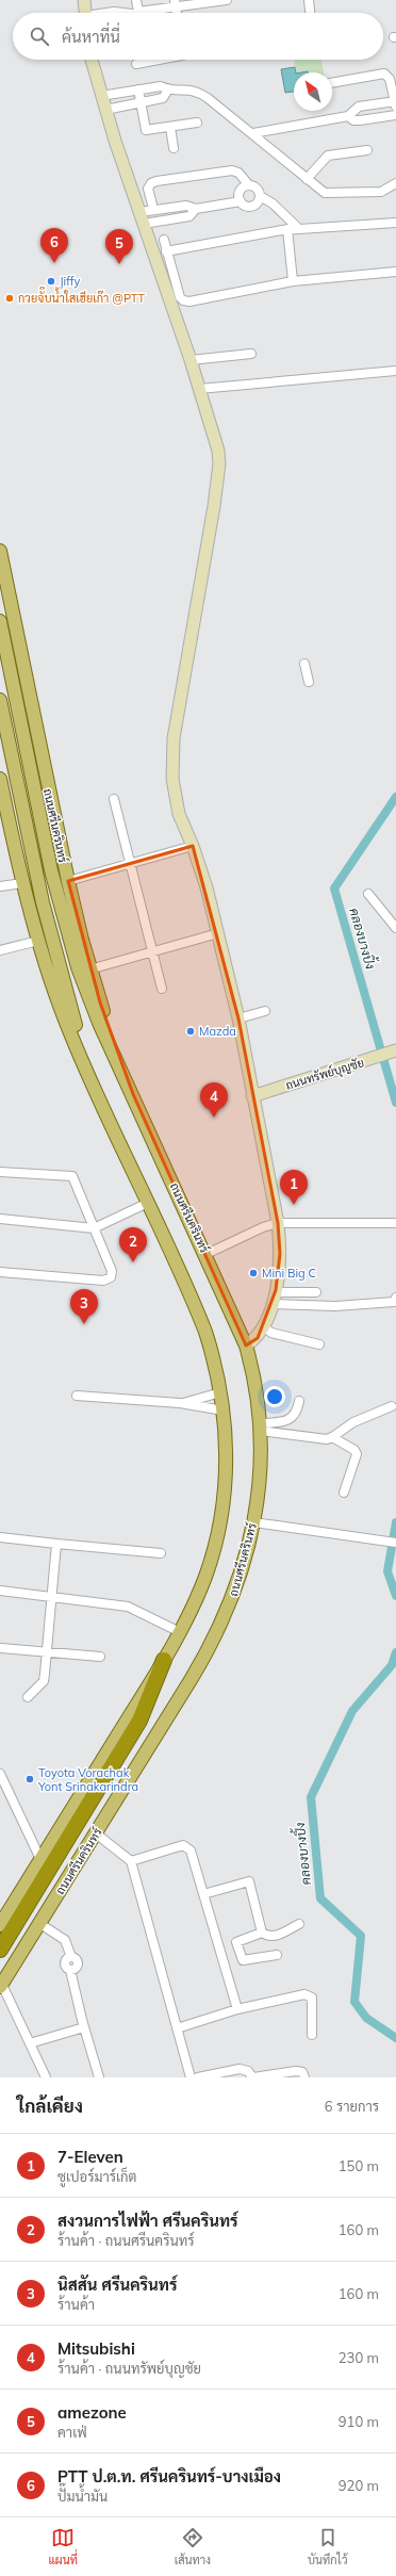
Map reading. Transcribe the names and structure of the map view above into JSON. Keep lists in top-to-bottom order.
{
  "streets": {
    "main road": ["ถนนศรีนครินทร์"],
    "street": ["ถนนทรัพย์บุญชัย"]
  },
  "water": ["คลองบางปิ้ง"],
  "places": [
    "Jiffy",
    "กวยจั๊บน้ำใสเฮียเก๊า @PTT",
    "Mazda",
    "Mini Big C",
    "Toyota Vorachak Yont Srinakarindra"
  ],
  "north": "top left",
  "page": {
    "search": "ค้นหาที่นี่",
    "pins": [
      "6",
      "5",
      "4",
      "1",
      "2",
      "3"
    ],
    "heading": ["ใกล้เคียง", "6 รายการ"],
    "list": [
      {
        "mark": "1",
        "name": "7-Eleven",
        "note": "ซูเปอร์มาร์เก็ต",
        "value": "150 m"
      },
      {
        "mark": "2",
        "name": "สงวนการไฟฟ้า ศรีนครินทร์",
        "note": "ร้านค้า · ถนนศรีนครินทร์",
        "value": "160 m"
      },
      {
        "mark": "3",
        "name": "นิสสัน ศรีนครินทร์",
        "note": "ร้านค้า",
        "value": "160 m"
      },
      {
        "mark": "4",
        "name": "Mitsubishi",
        "note": "ร้านค้า · ถนนทรัพย์บุญชัย",
        "value": "230 m"
      },
      {
        "mark": "5",
        "name": "amezone",
        "note": "คาเฟ่",
        "value": "910 m"
      },
      {
        "mark": "6",
        "name": "PTT ป.ต.ท. ศรีนครินทร์-บางเมือง",
        "note": "ปั๊มน้ำมัน",
        "value": "920 m"
      }
    ],
    "nav": ["แผนที่", "เส้นทาง", "บันทึกไว้"]
  }
}
